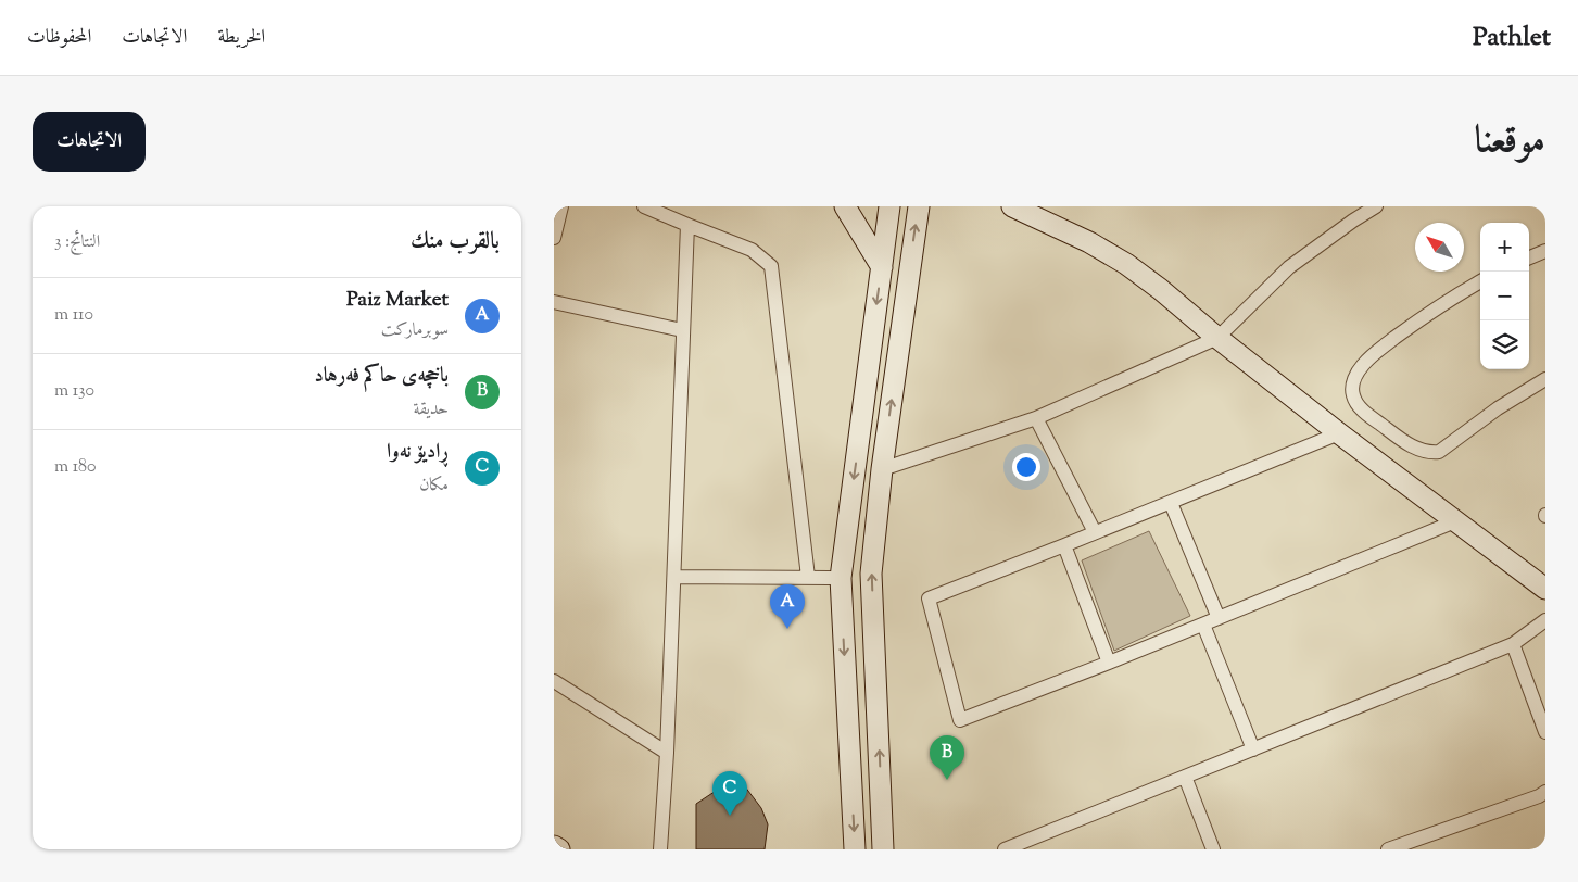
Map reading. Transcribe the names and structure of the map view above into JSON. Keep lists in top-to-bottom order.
{
  "north": "top left",
  "page": {
    "header": "Pathlet",
    "nav": ["الخريطة", "الاتجاهات", "المحفوظات"],
    "title": "موقعنا",
    "buttons": "الاتجاهات",
    "heading": ["بالقرب منك", "النتائج: 3"],
    "map_buttons": ["+", "−"],
    "list": [
      {
        "mark": "A",
        "name": "Paiz Market",
        "note": "سوبرماركت",
        "value": "110 m"
      },
      {
        "mark": "B",
        "name": "باخچەی حاکم فەرهاد",
        "note": "حديقة",
        "value": "130 m"
      },
      {
        "mark": "C",
        "name": "ڕادیۆ نەوا",
        "note": "مكان",
        "value": "180 m"
      }
    ],
    "pins": ["A", "B", "C"]
  }
}
